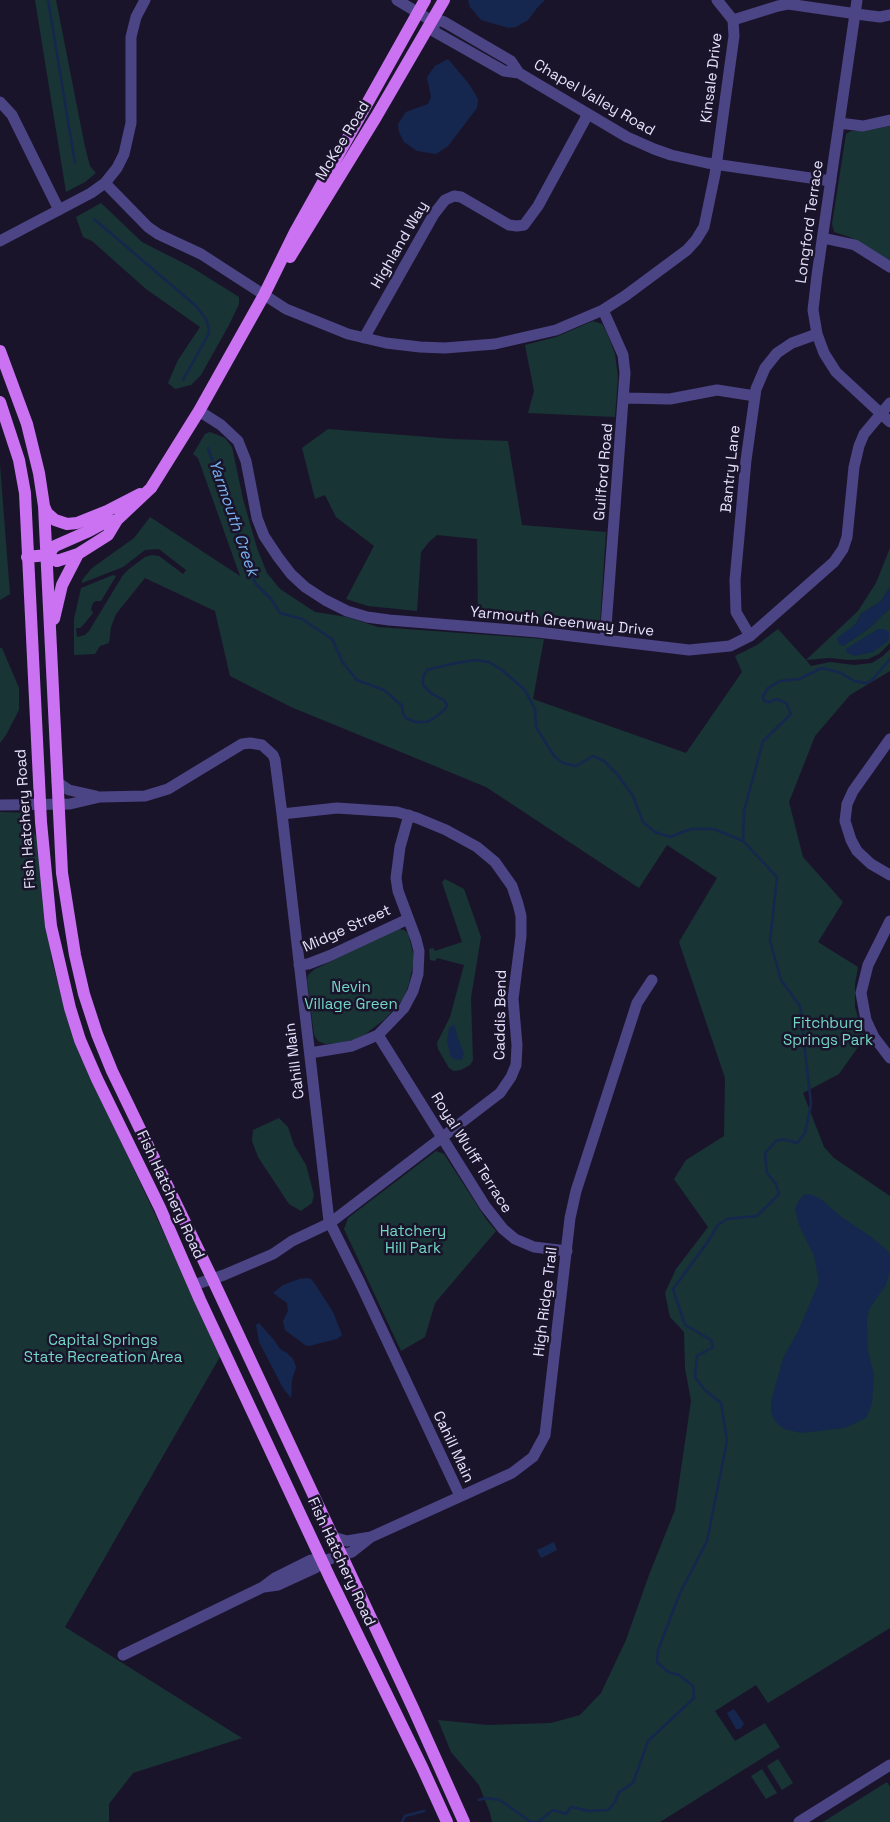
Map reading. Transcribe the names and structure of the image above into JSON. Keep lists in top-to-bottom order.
{
  "streets": {
    "main road": ["McKee Road", "Fish Hatchery Road"],
    "street": [
      "Kinsale Drive",
      "Chapel Valley Road",
      "Longford Terrace",
      "Highland Way",
      "Bantry Lane",
      "Guilford Road",
      "Yarmouth Greenway Drive",
      "Midge Street",
      "Caddis Bend",
      "Cahill Main",
      "Royal Wulff Terrace",
      "High Ridge Trail"
    ]
  },
  "crossings": [
    ["Kinsale Drive", "Chapel Valley Road"],
    ["Kinsale Drive", "McKee Road"],
    ["Kinsale Drive", "Highland Way"],
    ["Kinsale Drive", "Guilford Road"],
    ["Chapel Valley Road", "McKee Road"],
    ["Chapel Valley Road", "Longford Terrace"],
    ["Chapel Valley Road", "Highland Way"],
    ["McKee Road", "Yarmouth Greenway Drive"],
    ["McKee Road", "Fish Hatchery Road"],
    ["Longford Terrace", "Bantry Lane"],
    ["Longford Terrace", "Yarmouth Greenway Drive"],
    ["Bantry Lane", "Yarmouth Greenway Drive"],
    ["Guilford Road", "Yarmouth Greenway Drive"],
    ["Fish Hatchery Road", "Caddis Bend"],
    ["Fish Hatchery Road", "Cahill Main"],
    ["Fish Hatchery Road", "High Ridge Trail"],
    ["Midge Street", "Cahill Main"],
    ["Caddis Bend", "Cahill Main"],
    ["Caddis Bend", "Royal Wulff Terrace"],
    ["Cahill Main", "High Ridge Trail"],
    ["Royal Wulff Terrace", "High Ridge Trail"]
  ],
  "water": ["Yarmouth Creek"],
  "parks": [
    "Nevin Village Green",
    "Fitchburg Springs Park",
    "Hatchery Hill Park",
    "Capital Springs State Recreation Area"
  ]
}
